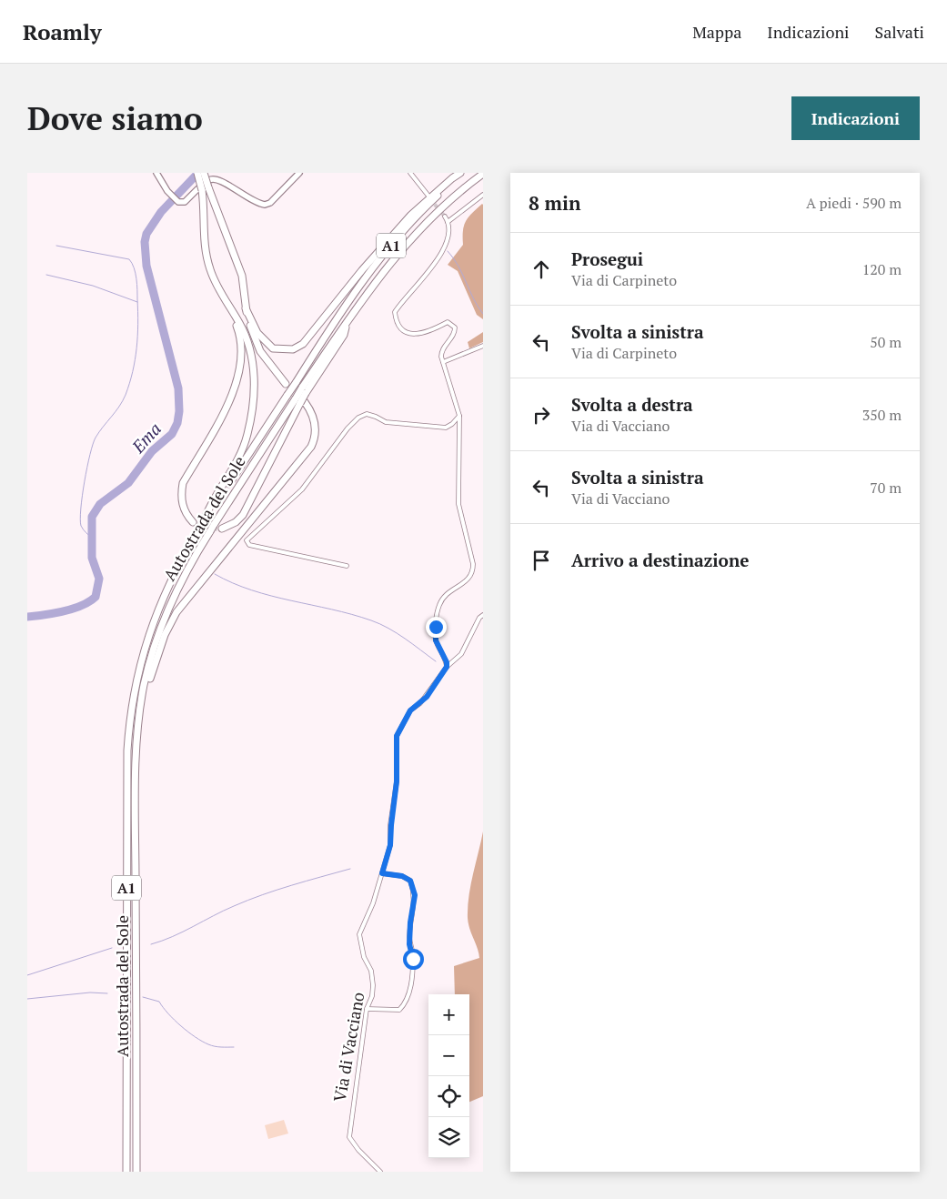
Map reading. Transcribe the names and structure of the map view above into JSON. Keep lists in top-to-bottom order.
{
  "streets": {
    "highway": ["A1", "Autostrada del Sole"],
    "street": ["Via di Vacciano"]
  },
  "water": ["Ema"],
  "page": {
    "header": "Roamly",
    "nav": ["Mappa", "Indicazioni", "Salvati"],
    "buttons": "Indicazioni",
    "title": "Dove siamo",
    "heading": ["8 min", "A piedi · 590 m"],
    "list": [
      ["Prosegui", "Via di Carpineto", "120 m"],
      ["Svolta a sinistra", "Via di Carpineto", "50 m"],
      ["Svolta a destra", "Via di Vacciano", "350 m"],
      ["Svolta a sinistra", "Via di Vacciano", "70 m"],
      "Arrivo a destinazione"
    ],
    "map_buttons": ["+", "−"]
  }
}
